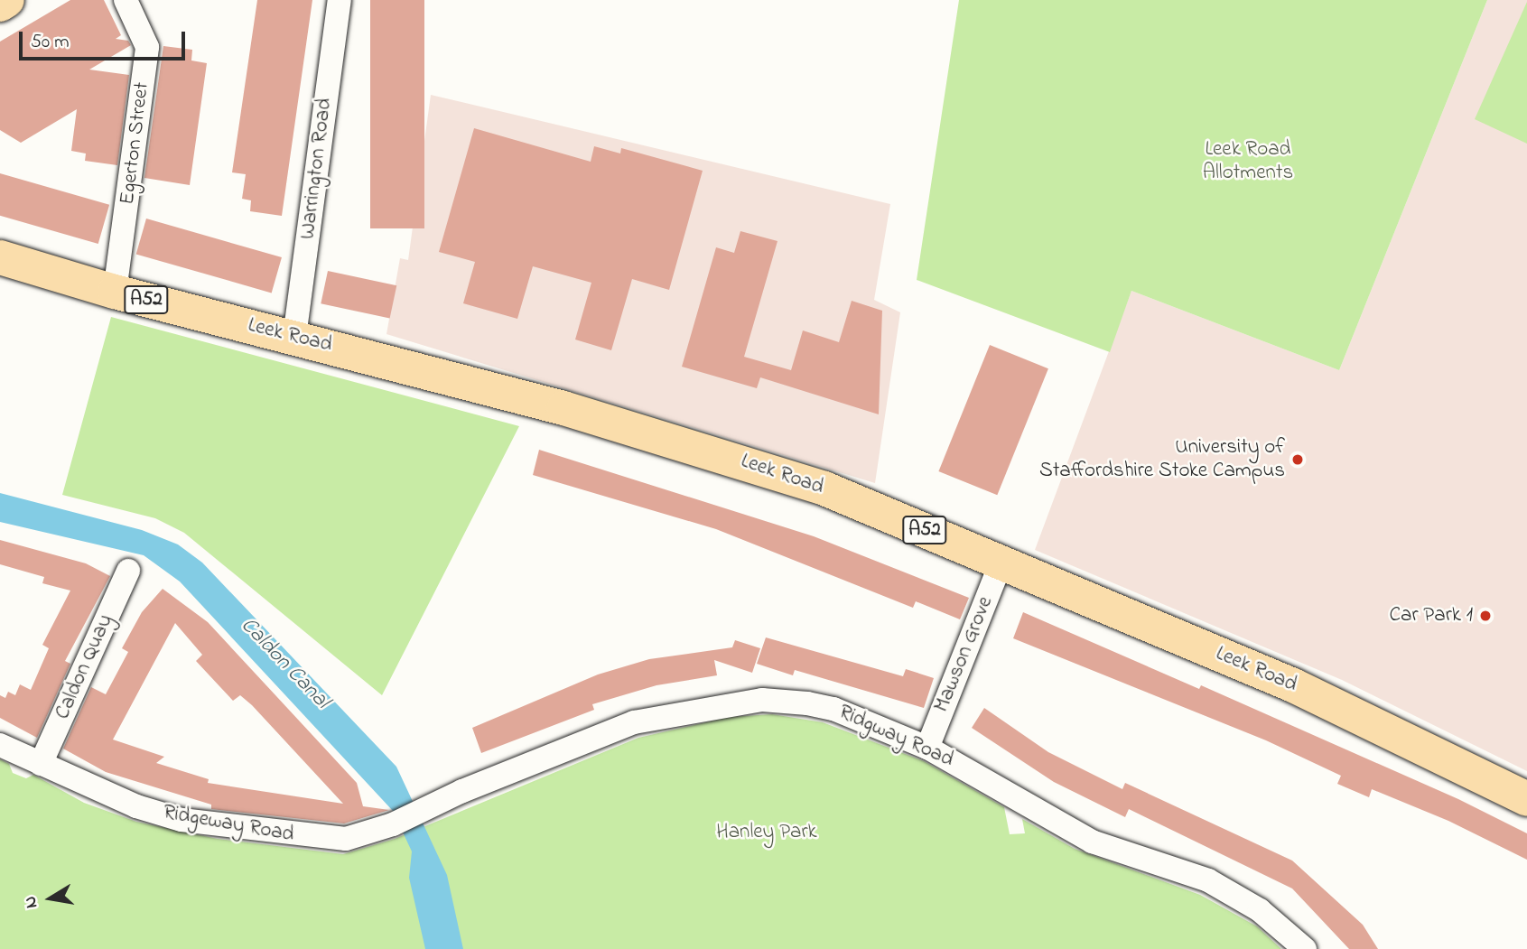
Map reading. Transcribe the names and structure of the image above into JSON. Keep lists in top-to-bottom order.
{
  "streets": {
    "main road": ["A52", "Leek Road"],
    "street": [
      "Egerton Street",
      "Warrington Road",
      "Mawson Grove",
      "Caldon Quay",
      "Ridgway Road",
      "Ridgeway Road"
    ]
  },
  "crossings": [
    ["Egerton Street", "Leek Road"],
    ["Warrington Road", "Leek Road"],
    ["Leek Road", "Mawson Grove"],
    ["Mawson Grove", "Ridgway Road"],
    ["Caldon Quay", "Ridgeway Road"],
    ["Ridgway Road", "Ridgeway Road"]
  ],
  "water": ["Caldon Canal"],
  "parks": ["Leek Road Allotments", "Hanley Park"],
  "places": ["University of Staffordshire Stoke Campus", "Car Park 1"],
  "scale_bar": "50 m",
  "north": "left"
}
